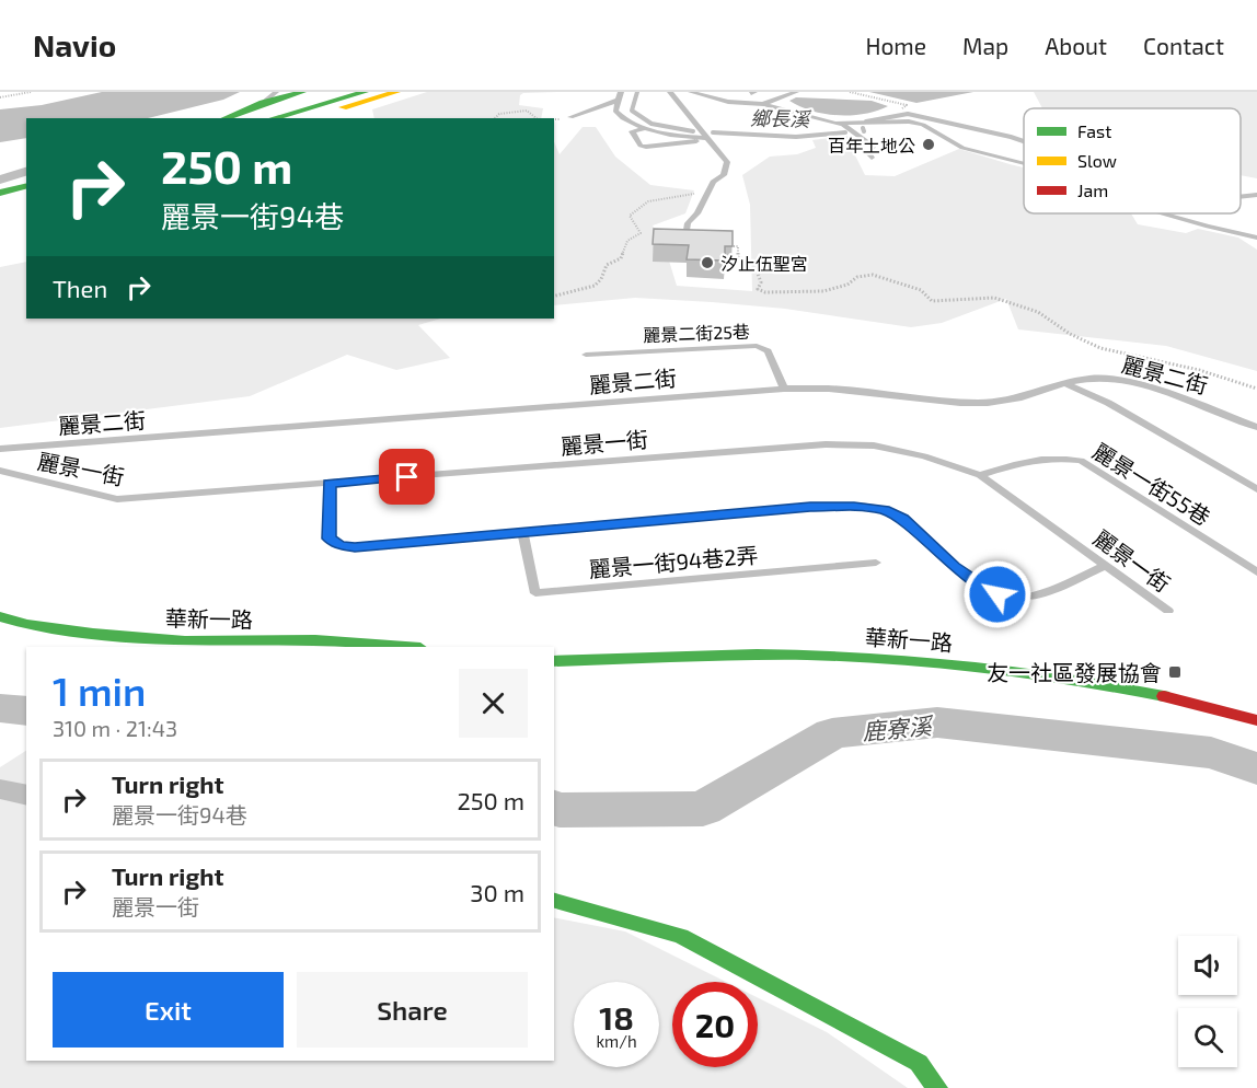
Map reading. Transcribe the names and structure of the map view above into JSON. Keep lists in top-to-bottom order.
{
  "streets": {
    "main road": ["華新一路"],
    "lane": [
      "麗景二街25巷",
      "麗景二街",
      "麗景一街",
      "麗景一街55巷",
      "麗景一街94巷2弄"
    ]
  },
  "crossings": [
    ["麗景二街25巷", "麗景二街"],
    ["麗景一街", "麗景一街55巷"]
  ],
  "water": ["鄉長溪", "鹿寮溪"],
  "places": {
    "other": ["百年土地公", "汐止伍聖宮"],
    "transit": ["友一社區發展協會"]
  },
  "legend": ["Fast", "Slow", "Jam"],
  "page": {
    "header": "Navio",
    "nav": [
      "Home",
      "Map",
      "About",
      "Contact"
    ],
    "turn": ["250 m", "麗景一街94巷"],
    "then": "Then",
    "heading": ["1 min", "310 m · 21:43"],
    "list": [
      {
        "name": "Turn right",
        "note": "麗景一街94巷",
        "value": "250 m"
      },
      {
        "name": "Turn right",
        "note": "麗景一街",
        "value": "30 m"
      }
    ],
    "buttons": ["Exit", "Share"],
    "speed": "18 km/h",
    "limit": "20"
  }
}
